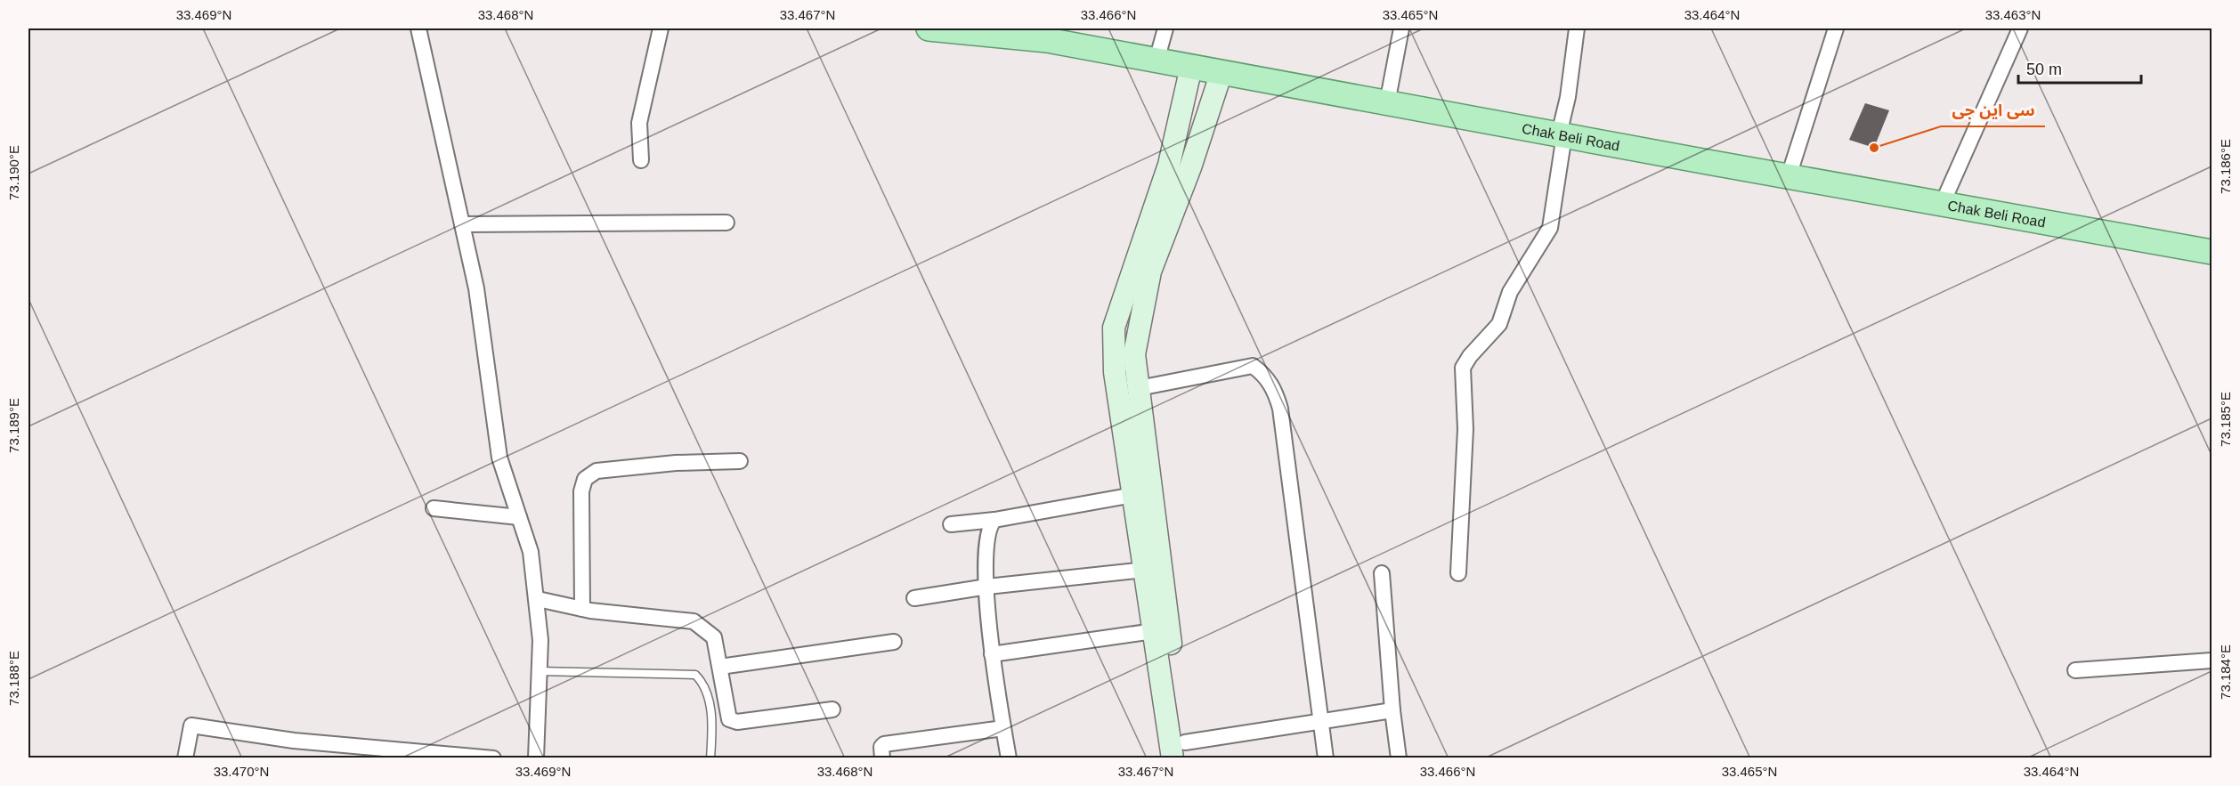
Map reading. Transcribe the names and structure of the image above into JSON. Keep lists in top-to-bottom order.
{
  "streets": {
    "main road": ["Chak Beli Road"]
  },
  "places": ["سی این جی"],
  "scale_bar": "50 m",
  "coordinates": [
    "33.469°N",
    "33.468°N",
    "33.467°N",
    "33.466°N",
    "33.465°N",
    "33.464°N",
    "33.463°N",
    "73.186°E",
    "73.190°E",
    "73.185°E",
    "73.189°E",
    "73.184°E",
    "73.188°E",
    "33.470°N"
  ]
}
